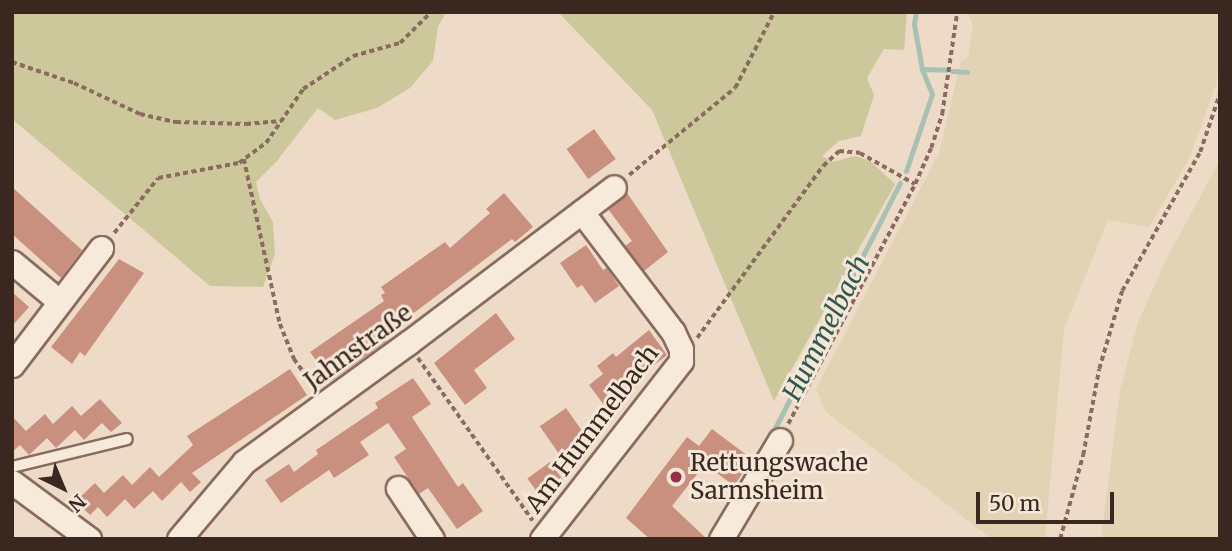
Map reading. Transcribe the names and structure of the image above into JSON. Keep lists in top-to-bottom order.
{
  "streets": {
    "street": ["Jahnstraße", "Am Hummelbach"]
  },
  "water": ["Hummelbach"],
  "places": ["Rettungswache Sarmsheim"],
  "scale_bar": "50 m",
  "north": "bottom right"
}
